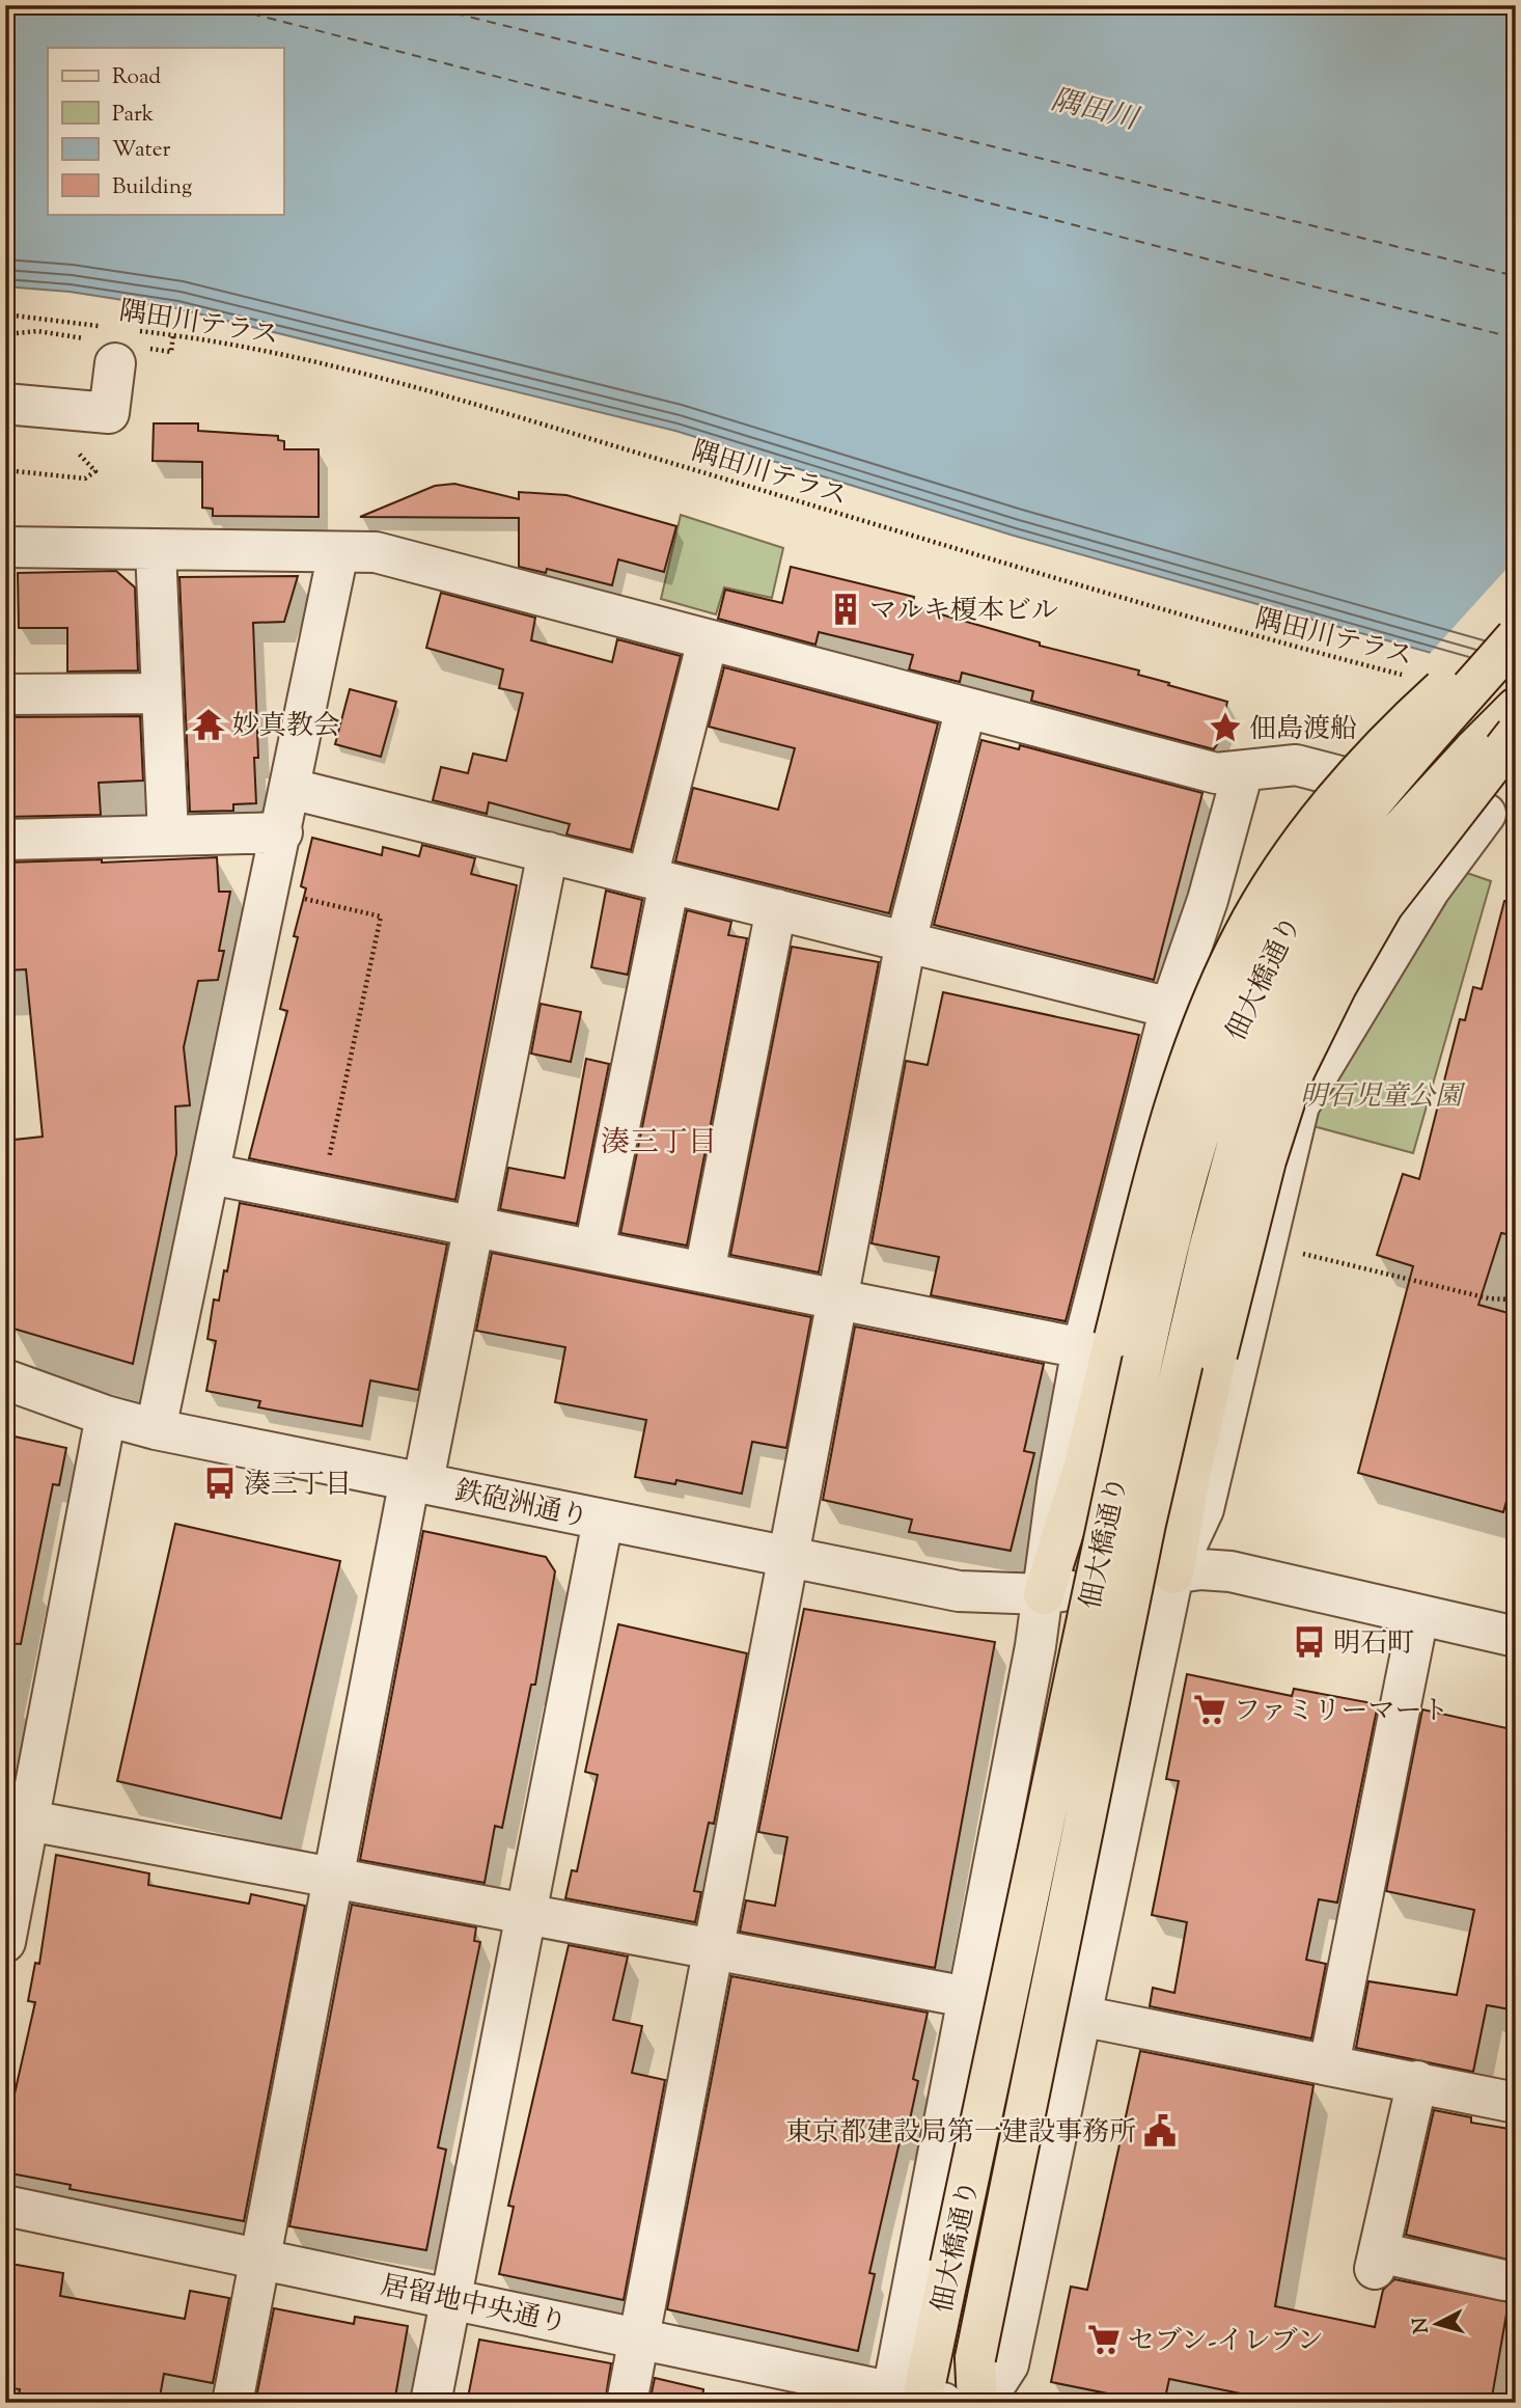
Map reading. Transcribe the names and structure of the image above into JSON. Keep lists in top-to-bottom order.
{
  "streets": {
    "main road": ["佃大橋通り"],
    "street": ["鉄砲洲通り", "居留地中央通り"],
    "path": ["隅田川テラス"]
  },
  "crossings": [
    ["佃大橋通り", "居留地中央通り"]
  ],
  "districts": ["湊三丁目"],
  "water": ["隅田川"],
  "parks": ["明石児童公園"],
  "places": {
    "building": ["マルキ榎本ビル"],
    "temple": ["妙真教会"],
    "place": ["佃島渡船"],
    "bus stop": ["湊三丁目", "明石町"],
    "supermarket": ["ファミリーマート", "セブン-イレブン"],
    "public building": ["東京都建設局第一建設事務所"]
  },
  "legend": [
    "Road",
    "Park",
    "Water",
    "Building"
  ],
  "north": "left"
}
